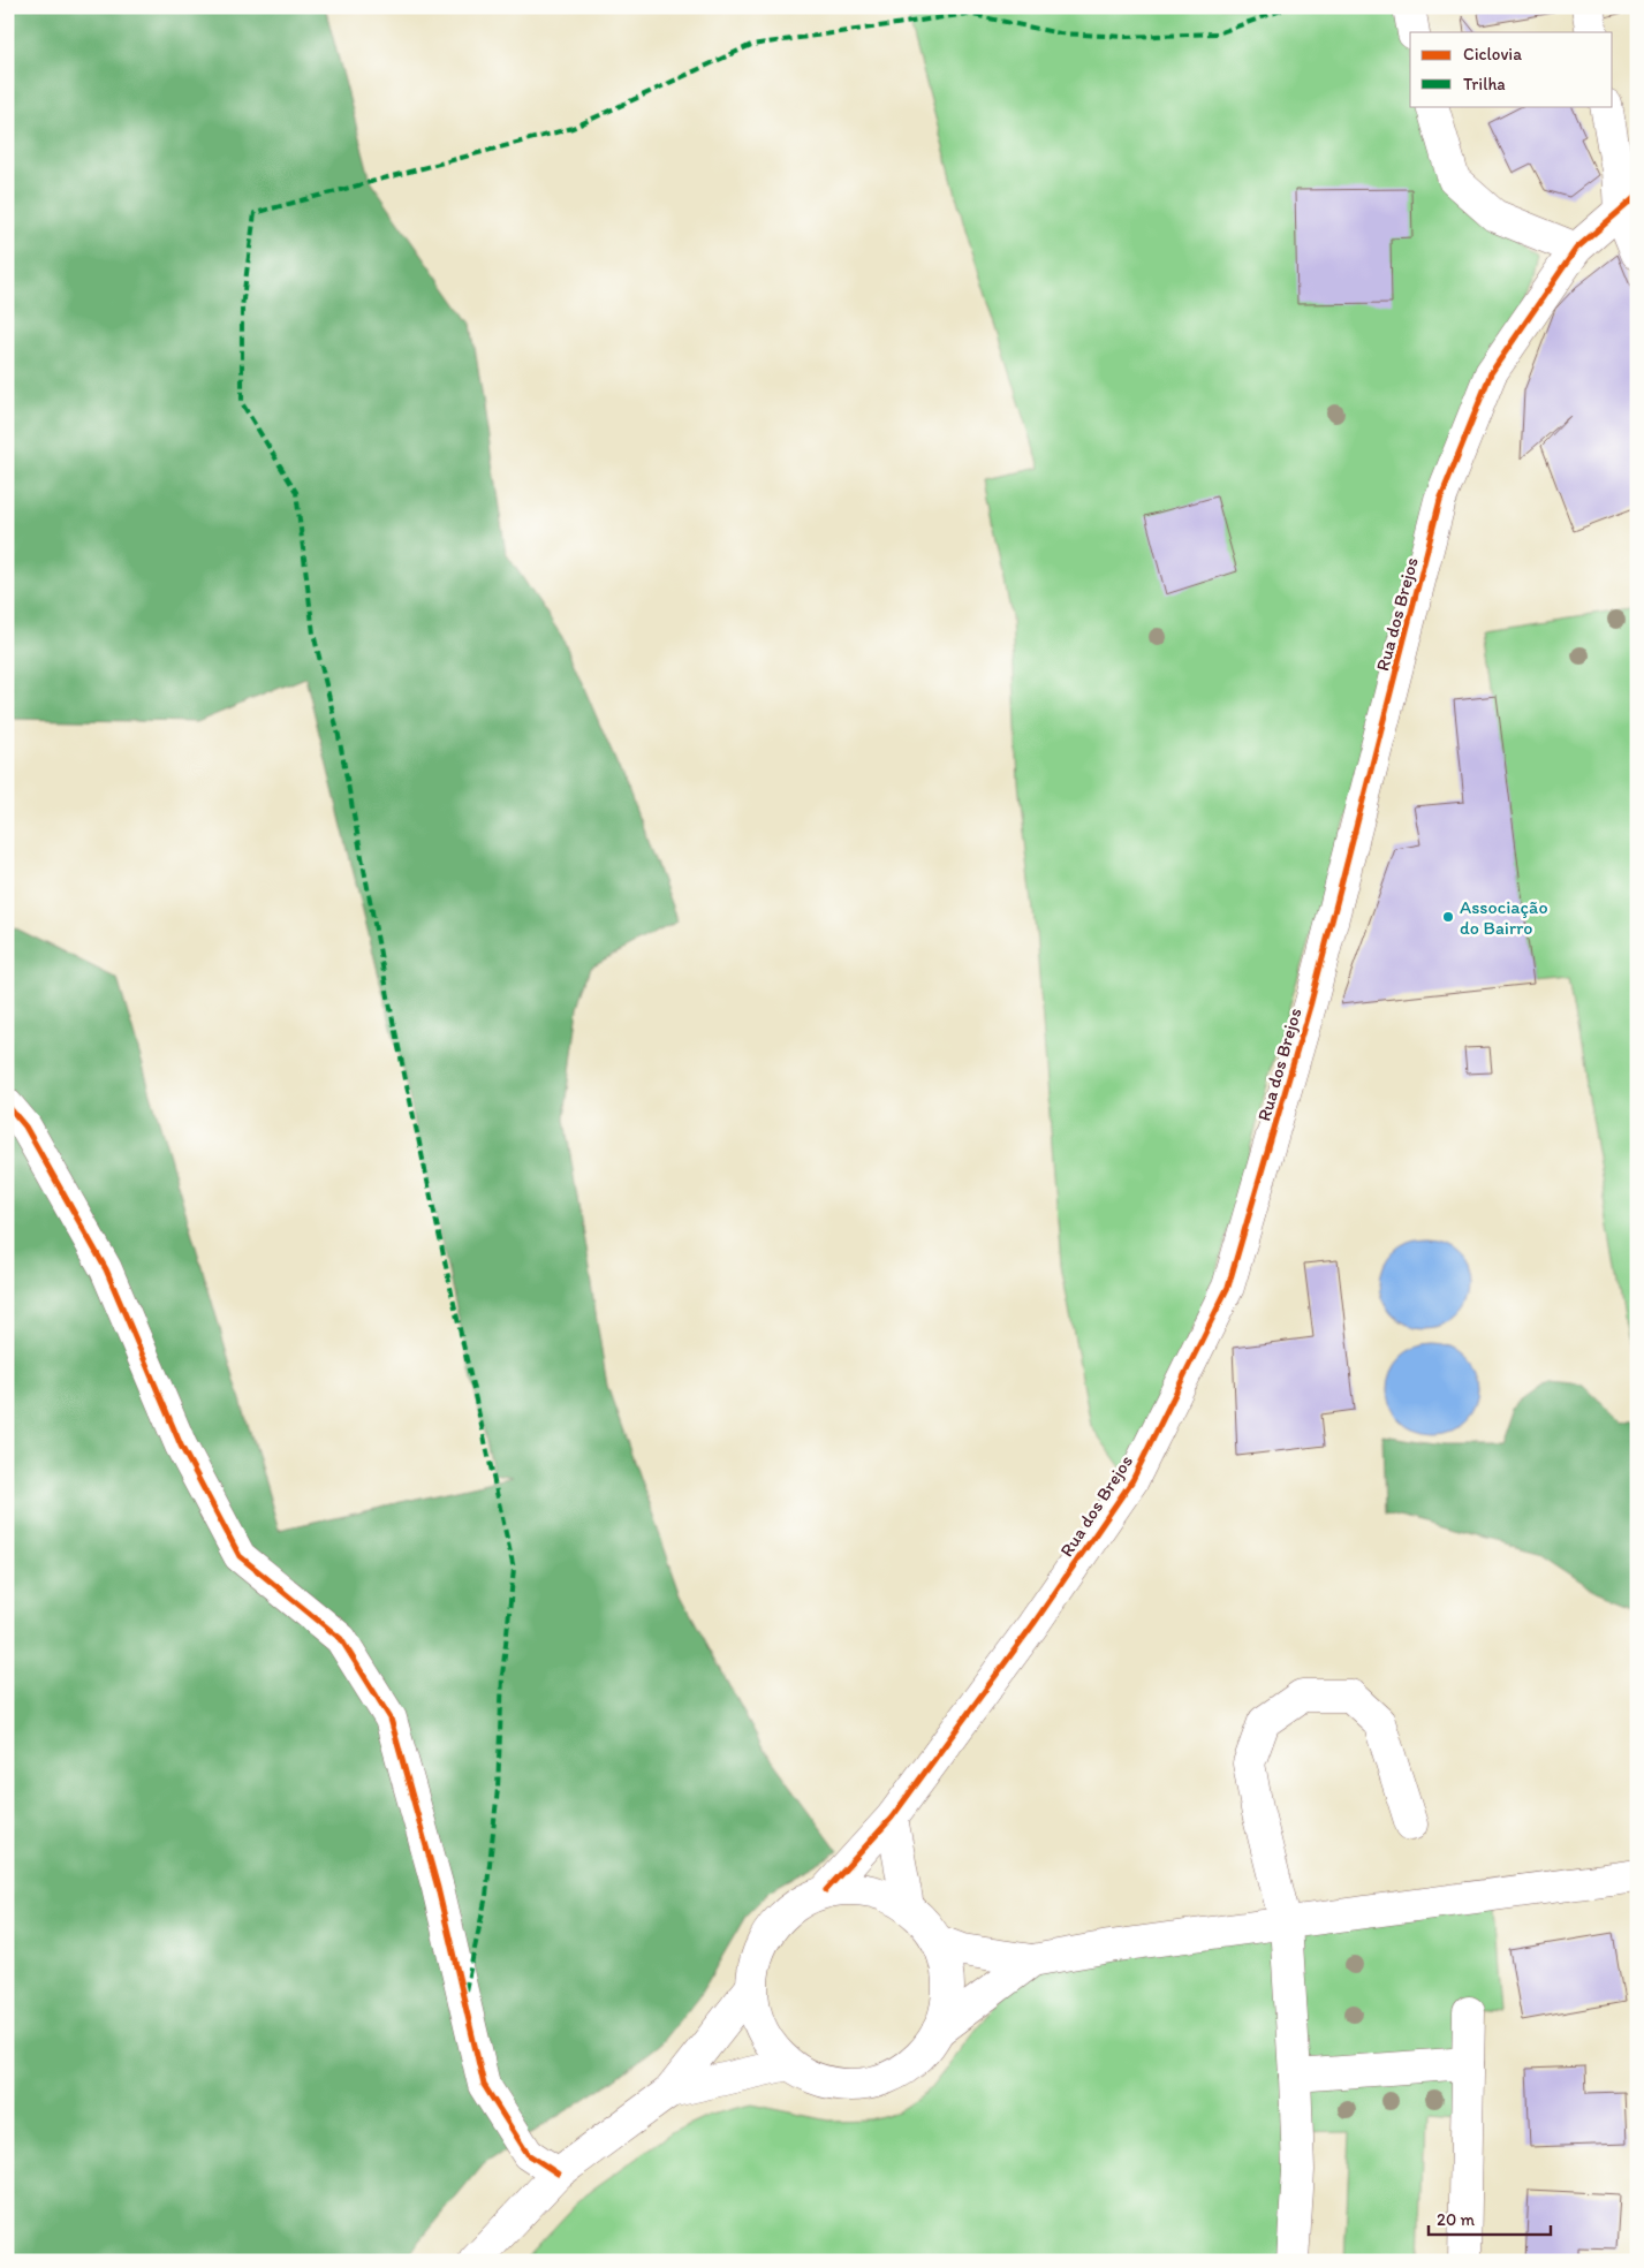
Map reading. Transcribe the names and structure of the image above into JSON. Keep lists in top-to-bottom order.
{
  "streets": {
    "street": ["Rua dos Brejos"]
  },
  "places": ["Associação do Bairro"],
  "legend": ["Ciclovia", "Trilha"],
  "scale_bar": "20 m"
}
